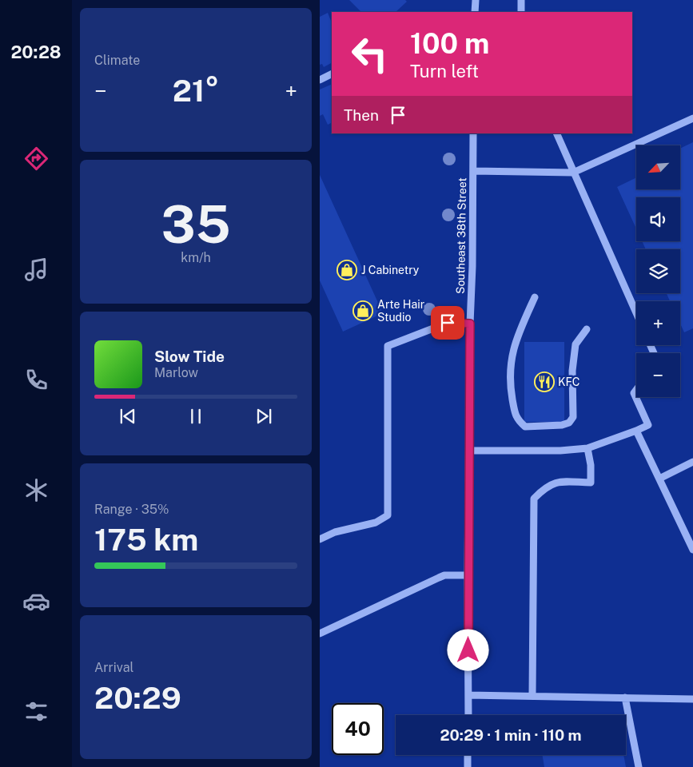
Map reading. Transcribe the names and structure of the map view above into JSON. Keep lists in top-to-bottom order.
{
  "streets": {
    "street": ["Southeast 38th Street"]
  },
  "places": {
    "shop": ["J Cabinetry", "Arte Hair Studio"],
    "restaurant": ["KFC"]
  },
  "north": "bottom left",
  "page": {
    "tabs": "20:28",
    "tile": [
      "Climate",
      ["35", "km/h"],
      ["Range · 35%", "175 km"],
      ["Arrival", "20:29"]
    ],
    "turn": ["100 m", "Turn left"],
    "heat": ["−", "21°", "+"],
    "then": "Then",
    "map_buttons": ["+", "−"],
    "song": ["Slow Tide", "Marlow"],
    "limit": "40",
    "trip": "20:29 · 1 min · 110 m"
  }
}
